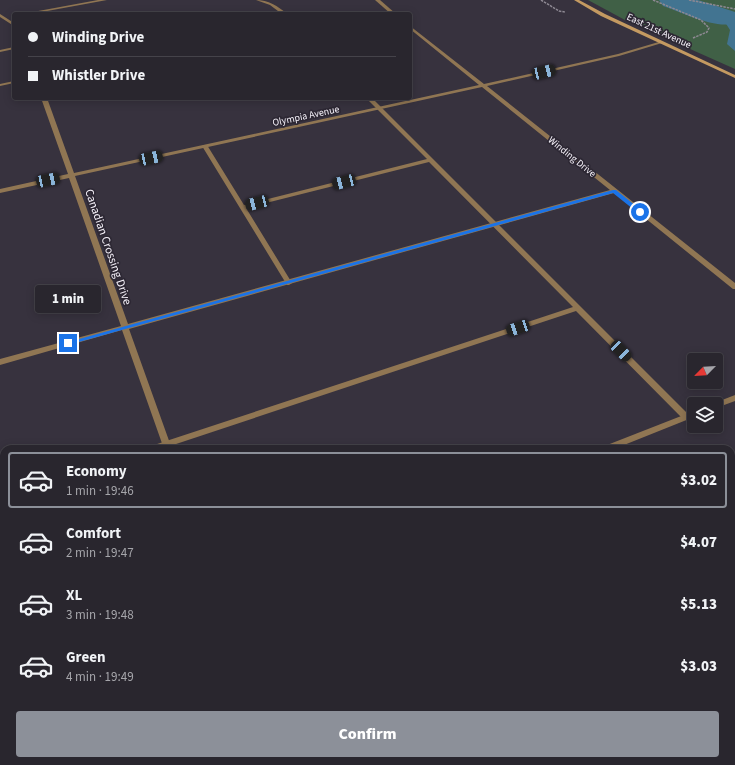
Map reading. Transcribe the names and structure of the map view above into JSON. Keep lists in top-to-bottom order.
{
  "streets": {
    "street": [
      "East 21st Avenue",
      "Olympia Avenue",
      "Winding Drive",
      "Canadian Crossing Drive"
    ]
  },
  "crossings": [
    ["East 21st Avenue", "Olympia Avenue"],
    ["Olympia Avenue", "Winding Drive"],
    ["Olympia Avenue", "Canadian Crossing Drive"]
  ],
  "north": "bottom left",
  "page": {
    "banner": ["Winding Drive", "Whistler Drive"],
    "bubble": "1 min",
    "list": [
      {
        "name": "Economy",
        "note": "1 min · 19:46",
        "value": "$3.02"
      },
      {
        "name": "Comfort",
        "note": "2 min · 19:47",
        "value": "$4.07"
      },
      {
        "name": "XL",
        "note": "3 min · 19:48",
        "value": "$5.13"
      },
      {
        "name": "Green",
        "note": "4 min · 19:49",
        "value": "$3.03"
      }
    ],
    "buttons": "Confirm"
  }
}
